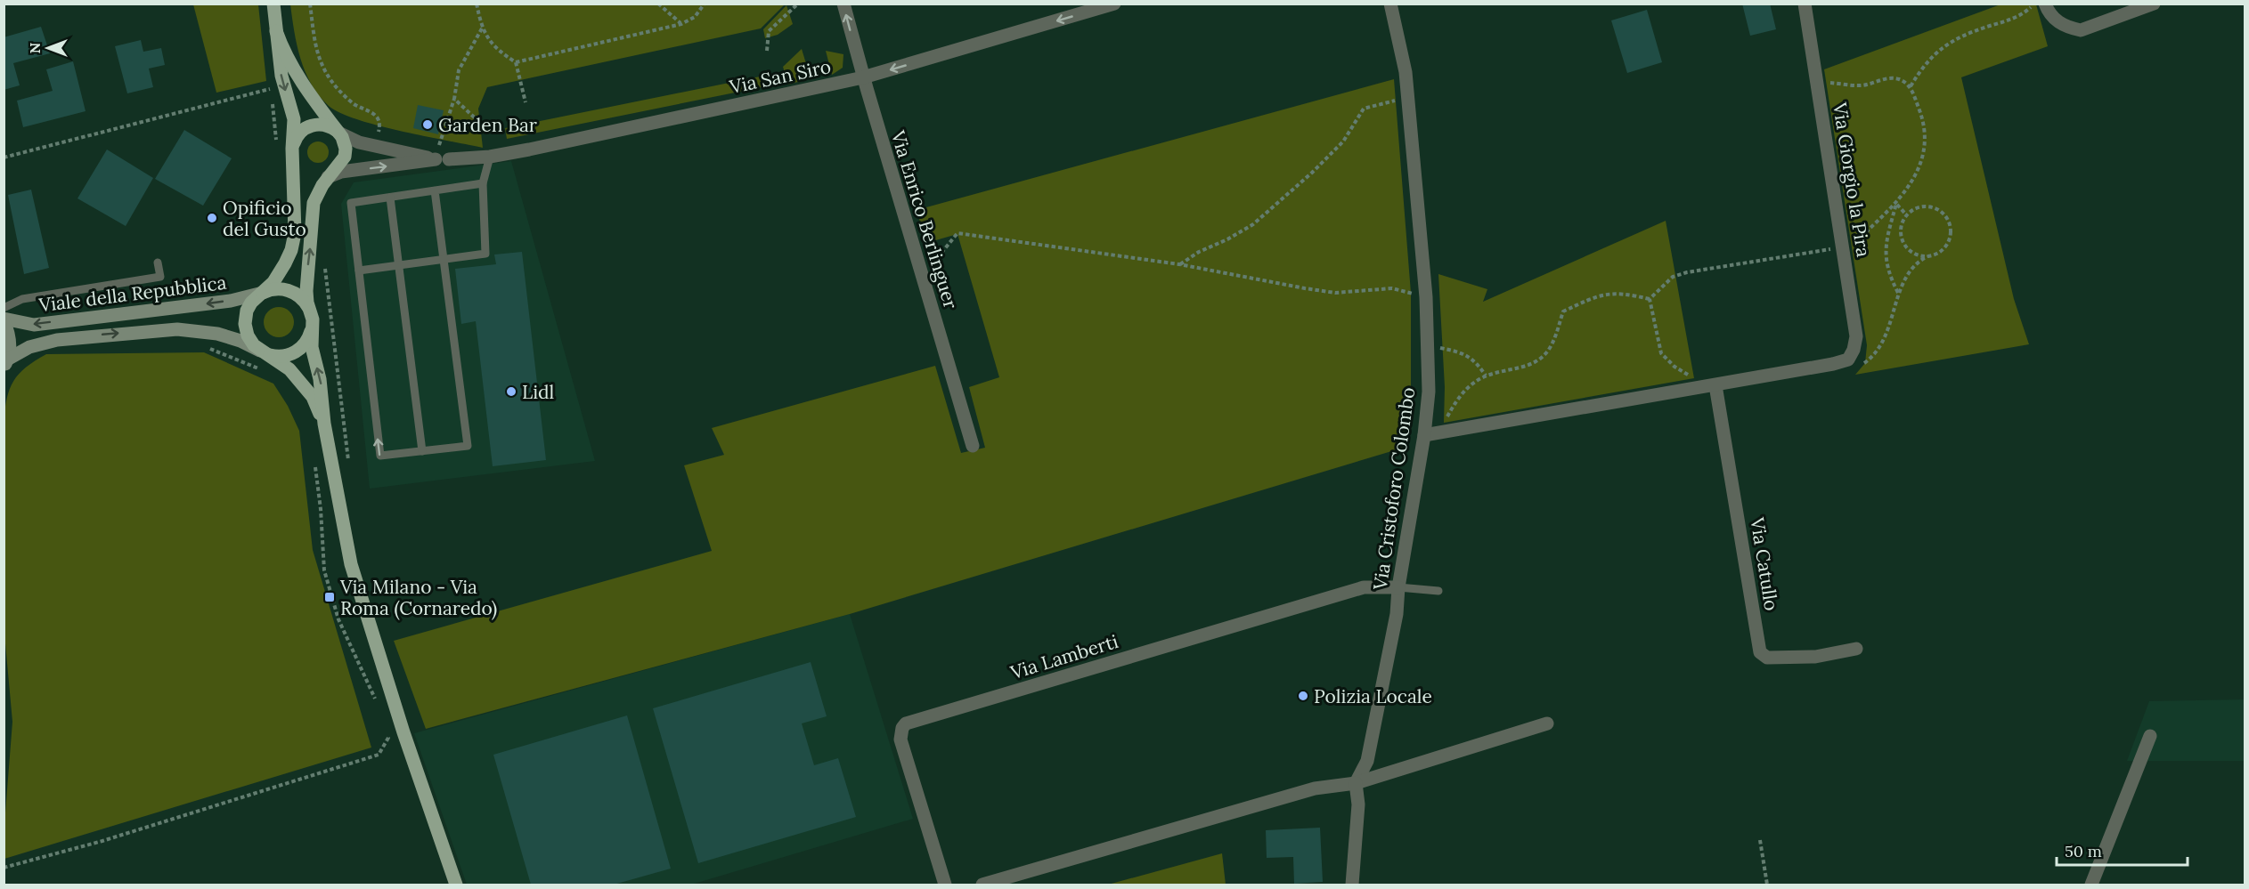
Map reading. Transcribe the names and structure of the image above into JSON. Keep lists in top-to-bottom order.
{
  "streets": {
    "street": [
      "Via San Siro",
      "Via Giorgio la Pira",
      "Via Enrico Berlinguer",
      "Viale della Repubblica",
      "Via Cristoforo Colombo",
      "Via Catullo",
      "Via Lamberti"
    ]
  },
  "crossings": [
    ["Via San Siro", "Via Enrico Berlinguer"],
    ["Via Cristoforo Colombo", "Via Lamberti"]
  ],
  "one_way": ["Via San Siro"],
  "places": {
    "other": [
      "Garden Bar",
      "Opificio del Gusto",
      "Lidl",
      "Polizia Locale"
    ],
    "transit": ["Via Milano - Via Roma (Cornaredo)"]
  },
  "scale_bar": "50 m",
  "north": "left"
}
